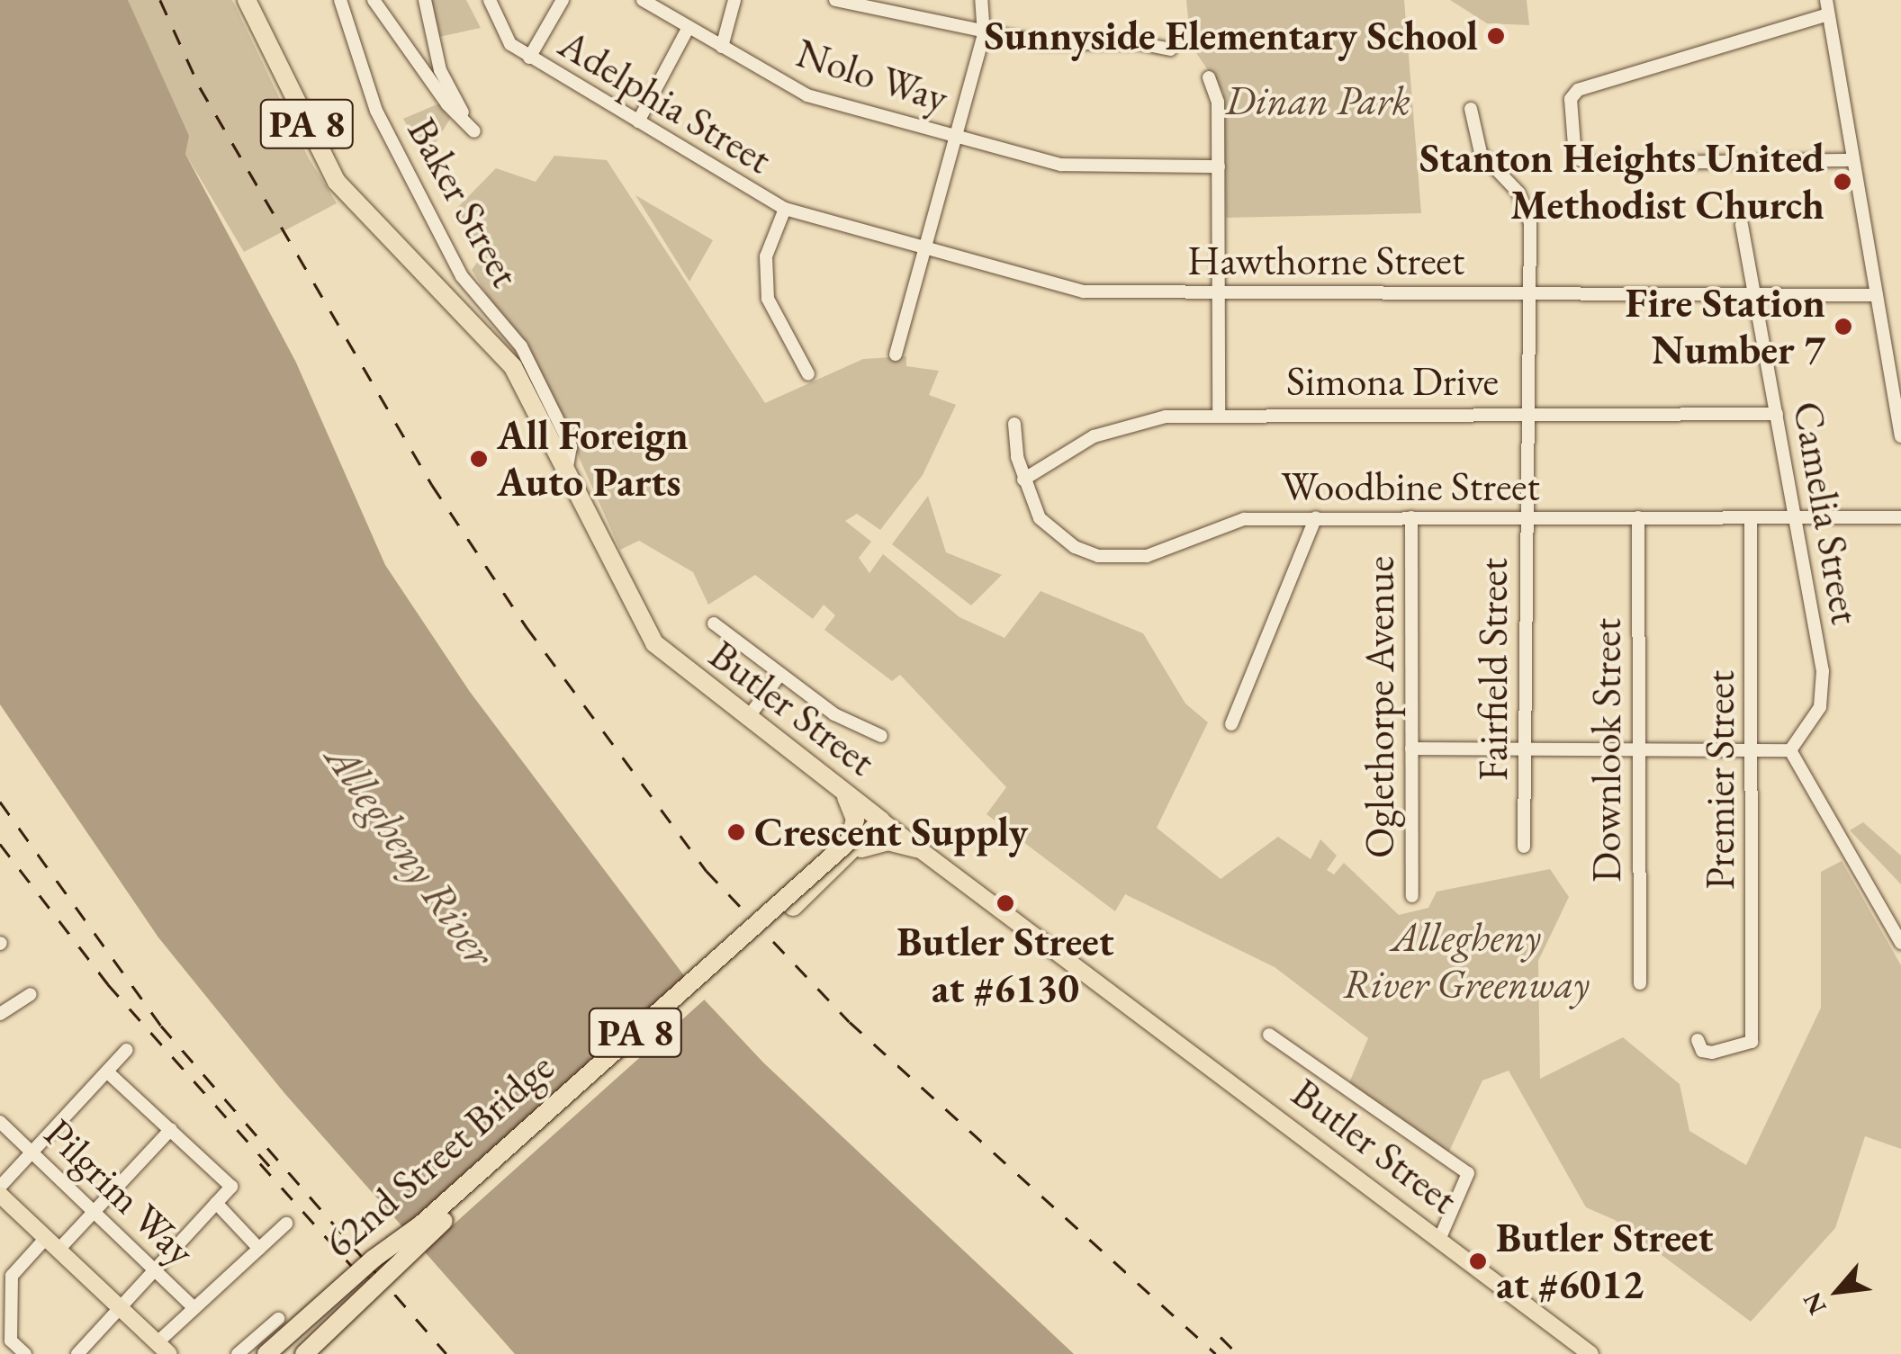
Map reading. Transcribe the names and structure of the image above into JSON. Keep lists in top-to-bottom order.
{
  "streets": {
    "highway": ["PA 8", "Butler Street", "62nd Street Bridge"],
    "street": [
      "Nolo Way",
      "Adelphia Street",
      "Baker Street",
      "Hawthorne Street",
      "Simona Drive",
      "Woodbine Street",
      "Camelia Street",
      "Fairfield Street",
      "Oglethorpe Avenue",
      "Downlook Street",
      "Premier Street",
      "Pilgrim Way"
    ]
  },
  "crossings": [
    ["Adelphia Street", "Hawthorne Street"],
    ["Baker Street", "Butler Street"],
    ["Hawthorne Street", "Camelia Street"],
    ["Hawthorne Street", "Fairfield Street"],
    ["Simona Drive", "Woodbine Street"],
    ["Simona Drive", "Camelia Street"],
    ["Simona Drive", "Fairfield Street"],
    ["Woodbine Street", "Camelia Street"],
    ["Woodbine Street", "Fairfield Street"],
    ["Woodbine Street", "Oglethorpe Avenue"],
    ["Woodbine Street", "Downlook Street"],
    ["Woodbine Street", "Premier Street"],
    ["Butler Street", "62nd Street Bridge"]
  ],
  "water": ["Allegheny River"],
  "parks": ["Dinan Park", "Allegheny River Greenway"],
  "places": [
    "Sunnyside Elementary School",
    "Stanton Heights United Methodist Church",
    "Fire Station Number 7",
    "All Foreign Auto Parts",
    "Crescent Supply",
    "Butler Street at #6130",
    "Butler Street at #6012"
  ],
  "north": "bottom left"
}
